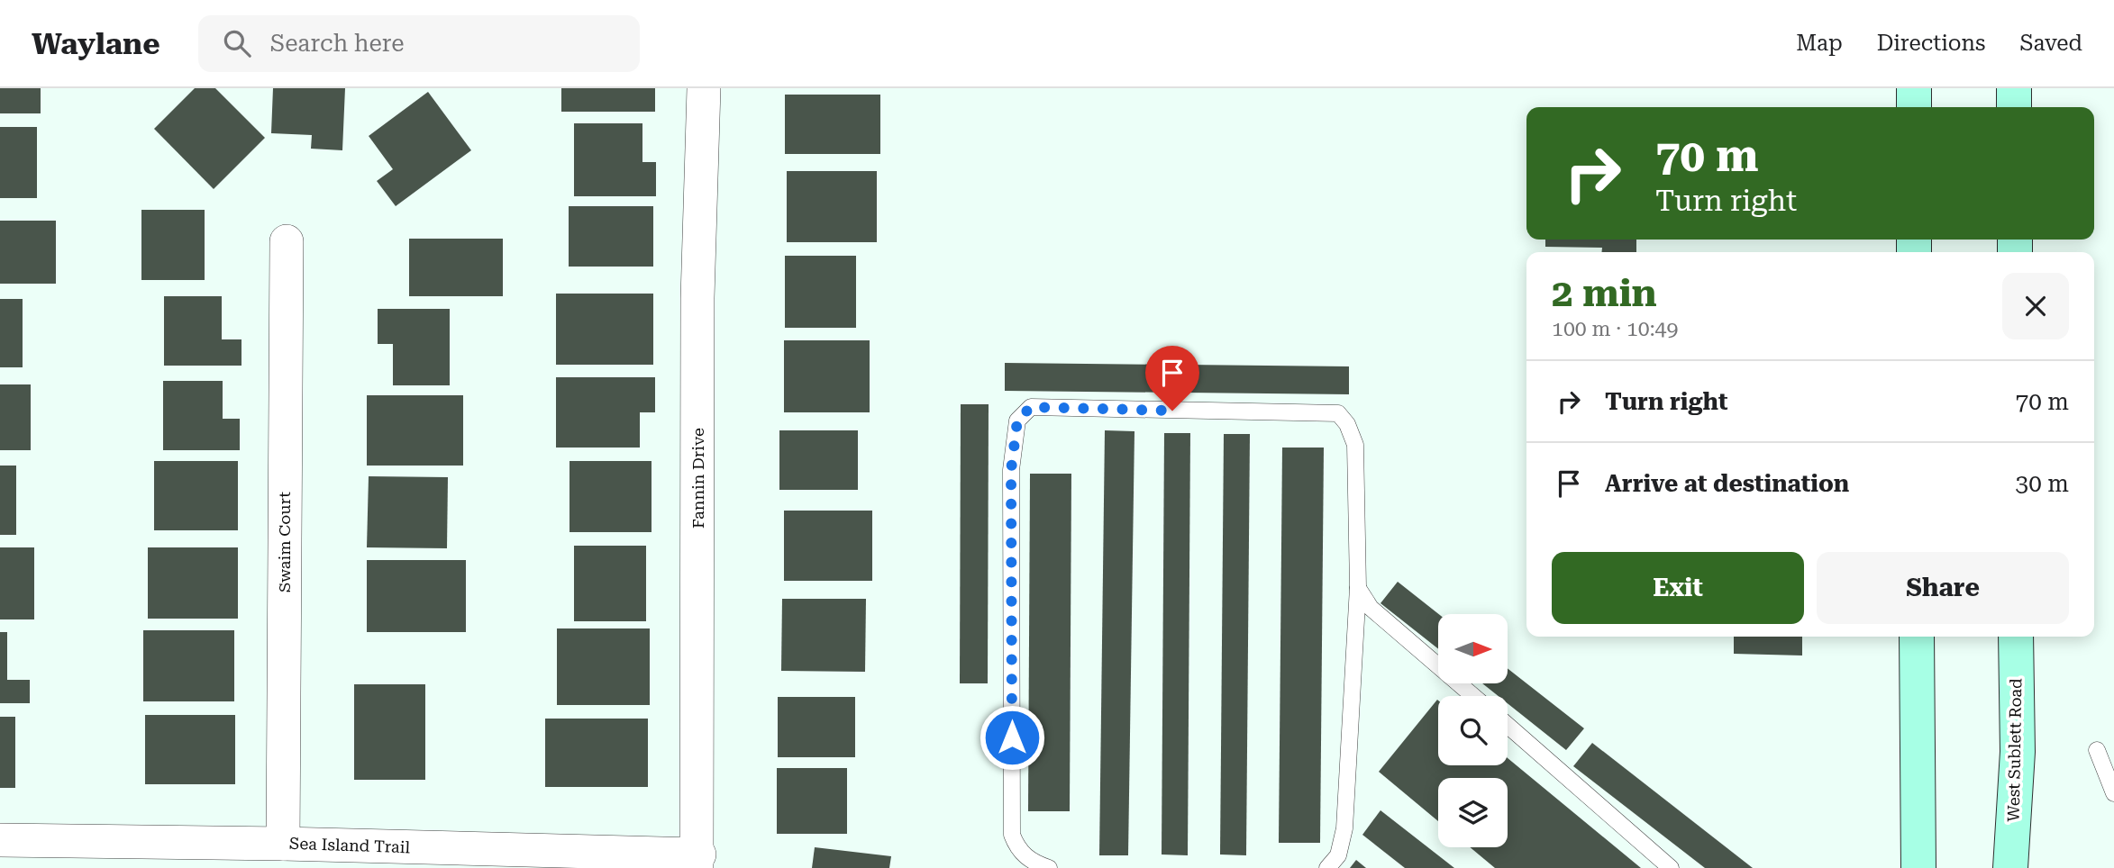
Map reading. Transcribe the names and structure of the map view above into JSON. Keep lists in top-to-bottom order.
{
  "streets": {
    "main road": ["West Sublett Road"],
    "street": ["Fannin Drive", "Swaim Court", "Sea Island Trail"]
  },
  "crossings": [
    ["Fannin Drive", "Sea Island Trail"],
    ["Swaim Court", "Sea Island Trail"]
  ],
  "north": "right",
  "page": {
    "header": "Waylane",
    "search": "Search here",
    "nav": ["Map", "Directions", "Saved"],
    "turn": ["70 m", "Turn right"],
    "heading": ["2 min", "100 m · 10:49"],
    "list": [
      {
        "name": "Turn right",
        "value": "70 m"
      },
      {
        "name": "Arrive at destination",
        "value": "30 m"
      }
    ],
    "buttons": ["Exit", "Share"]
  }
}
